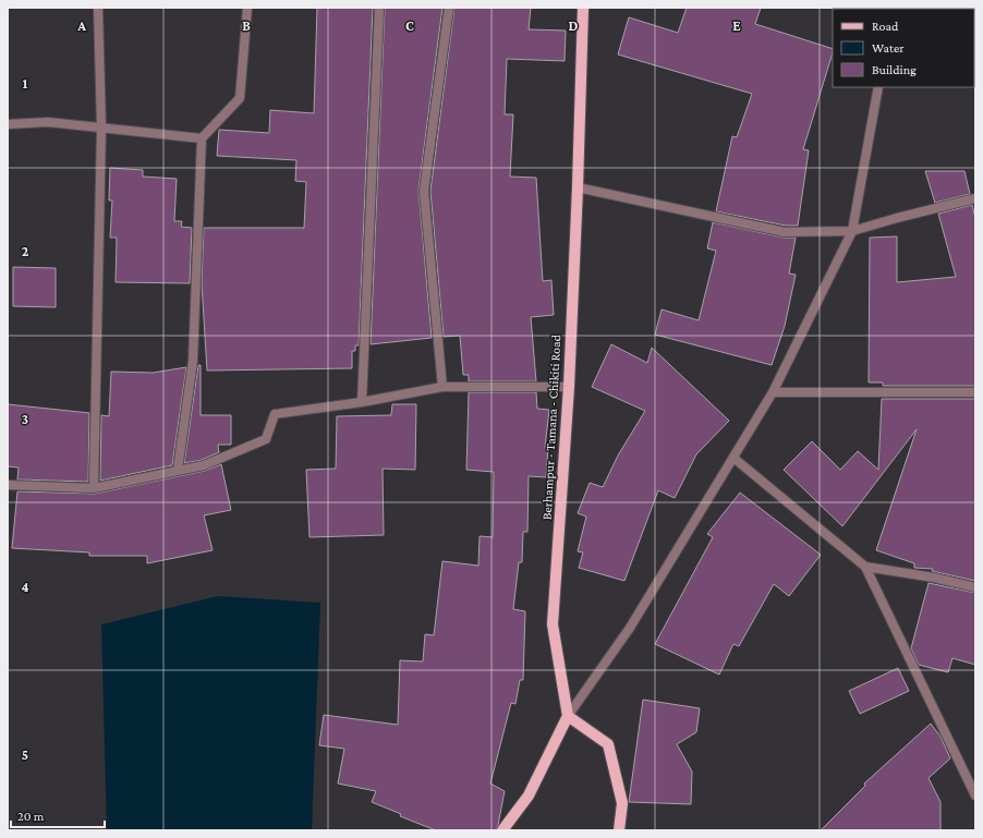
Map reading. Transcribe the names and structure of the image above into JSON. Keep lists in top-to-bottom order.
{
  "streets": {
    "main road": ["Berhampur - Tamana - Chikiti Road"]
  },
  "legend": ["Road", "Water", "Building"],
  "scale_bar": "20 m",
  "grid": {
    "columns": [
      "A",
      "B",
      "C",
      "D",
      "E"
    ],
    "rows": [
      "1",
      "2",
      "3",
      "4",
      "5"
    ]
  }
}
